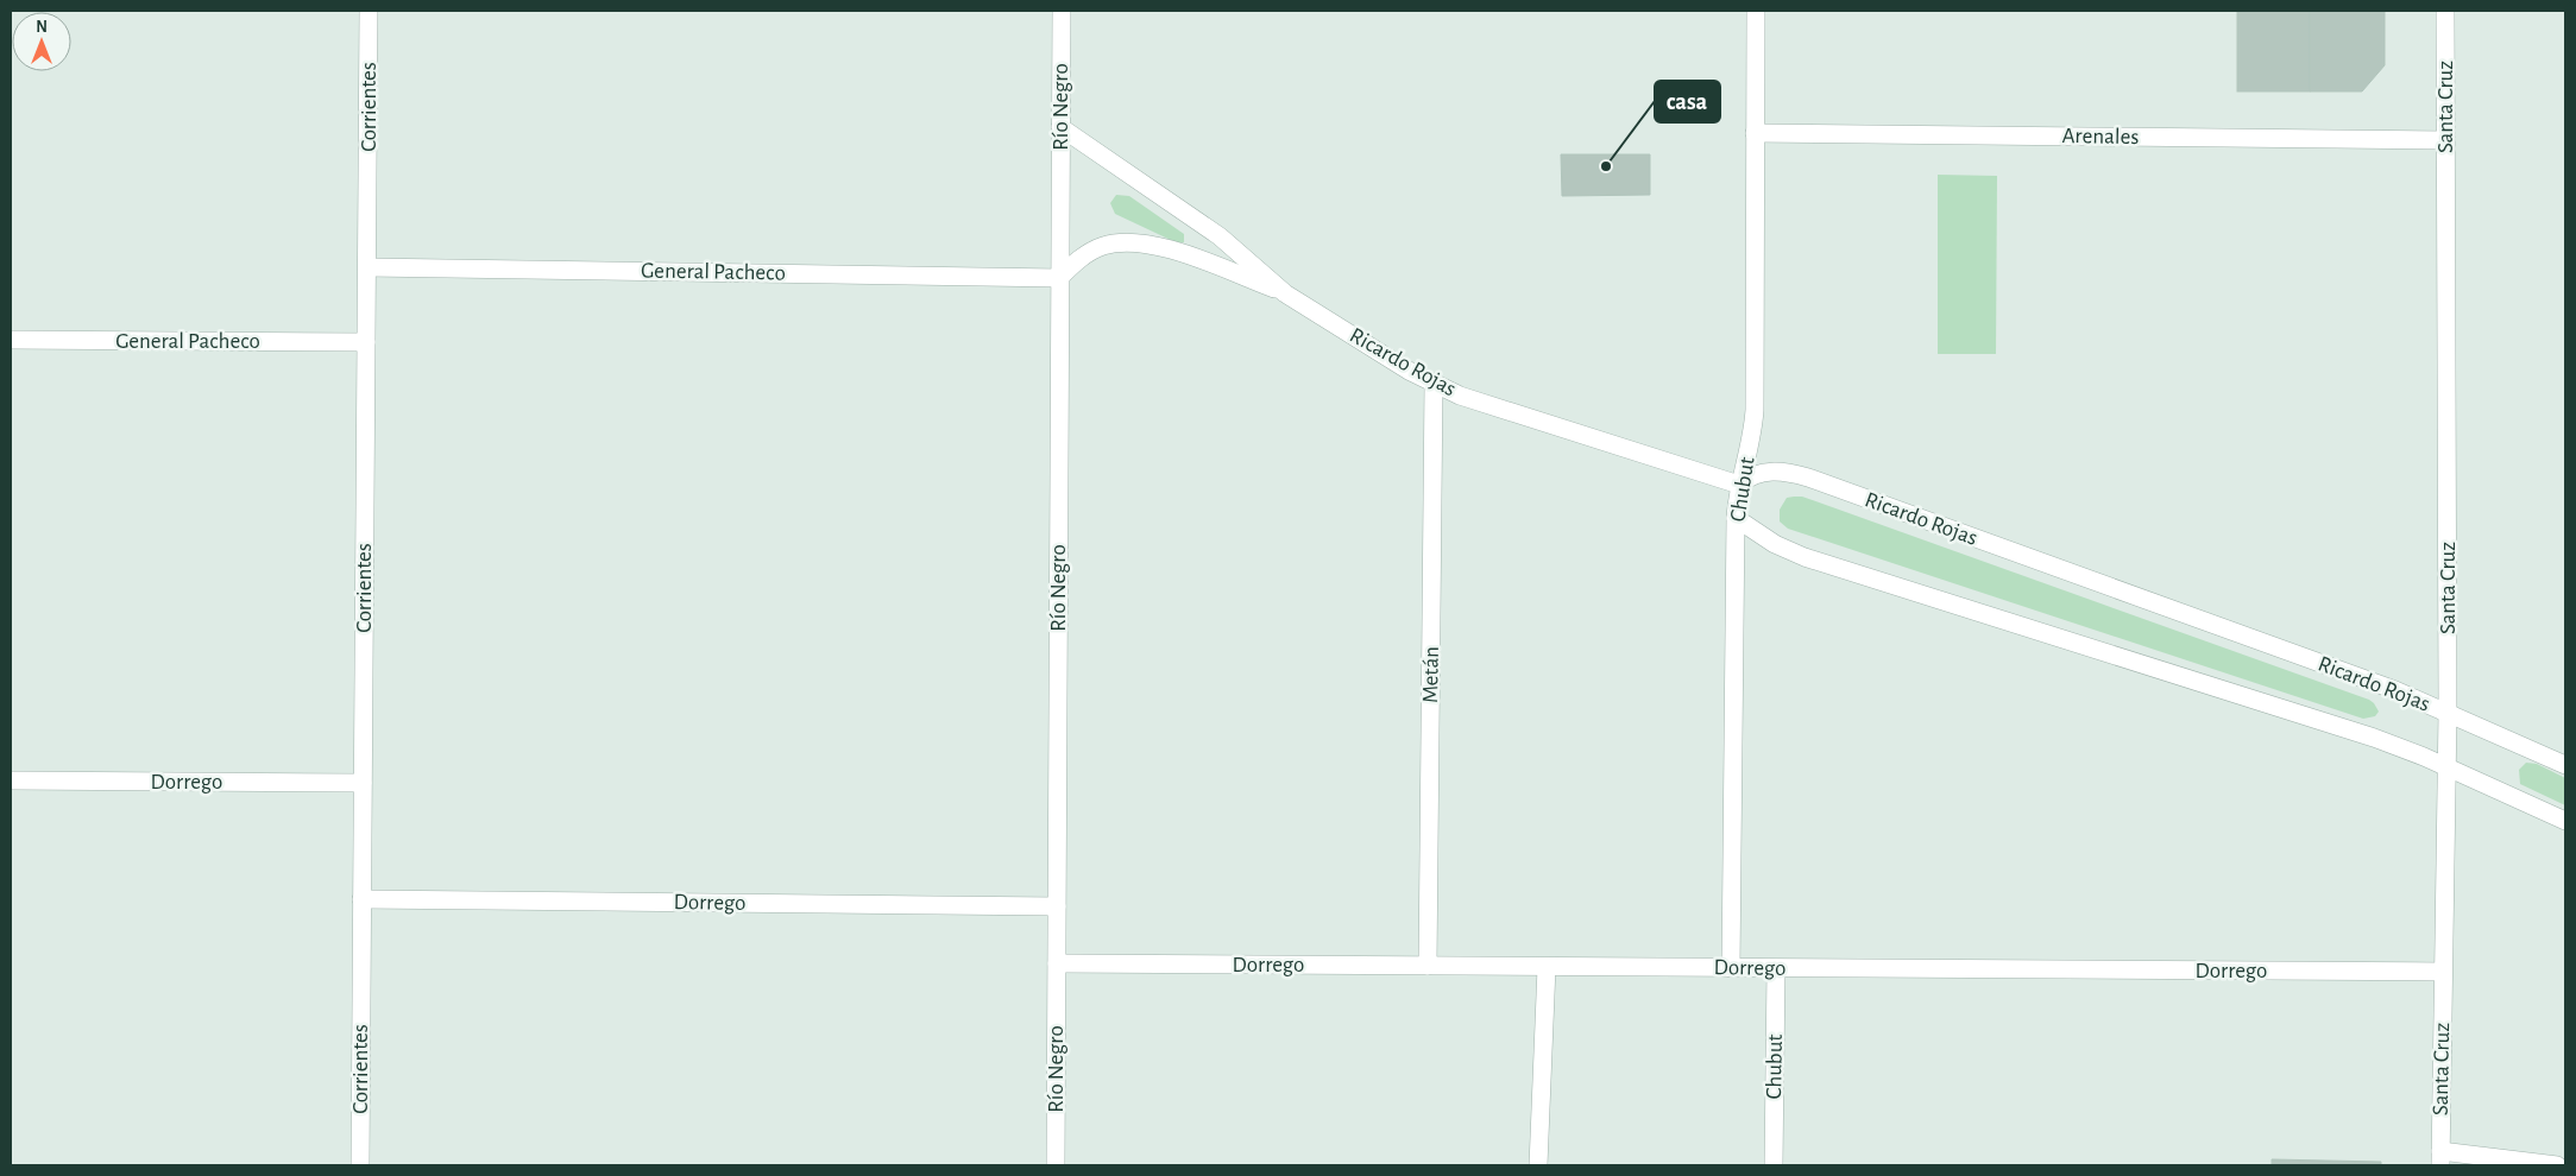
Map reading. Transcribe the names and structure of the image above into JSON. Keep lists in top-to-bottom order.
{
  "streets": {
    "street": [
      "Corrientes",
      "Río Negro",
      "Santa Cruz",
      "Arenales",
      "General Pacheco",
      "Ricardo Rojas",
      "Chubut",
      "Metán",
      "Dorrego"
    ]
  },
  "crossings": [
    ["Corrientes", "General Pacheco"],
    ["Corrientes", "Dorrego"],
    ["Río Negro", "General Pacheco"],
    ["Río Negro", "Ricardo Rojas"],
    ["Río Negro", "Dorrego"],
    ["Santa Cruz", "Arenales"],
    ["Santa Cruz", "Ricardo Rojas"],
    ["Santa Cruz", "Dorrego"],
    ["Arenales", "Chubut"],
    ["General Pacheco", "Ricardo Rojas"],
    ["Ricardo Rojas", "Chubut"],
    ["Ricardo Rojas", "Metán"],
    ["Chubut", "Dorrego"],
    ["Metán", "Dorrego"]
  ],
  "places": ["casa"],
  "north": "top"
}
